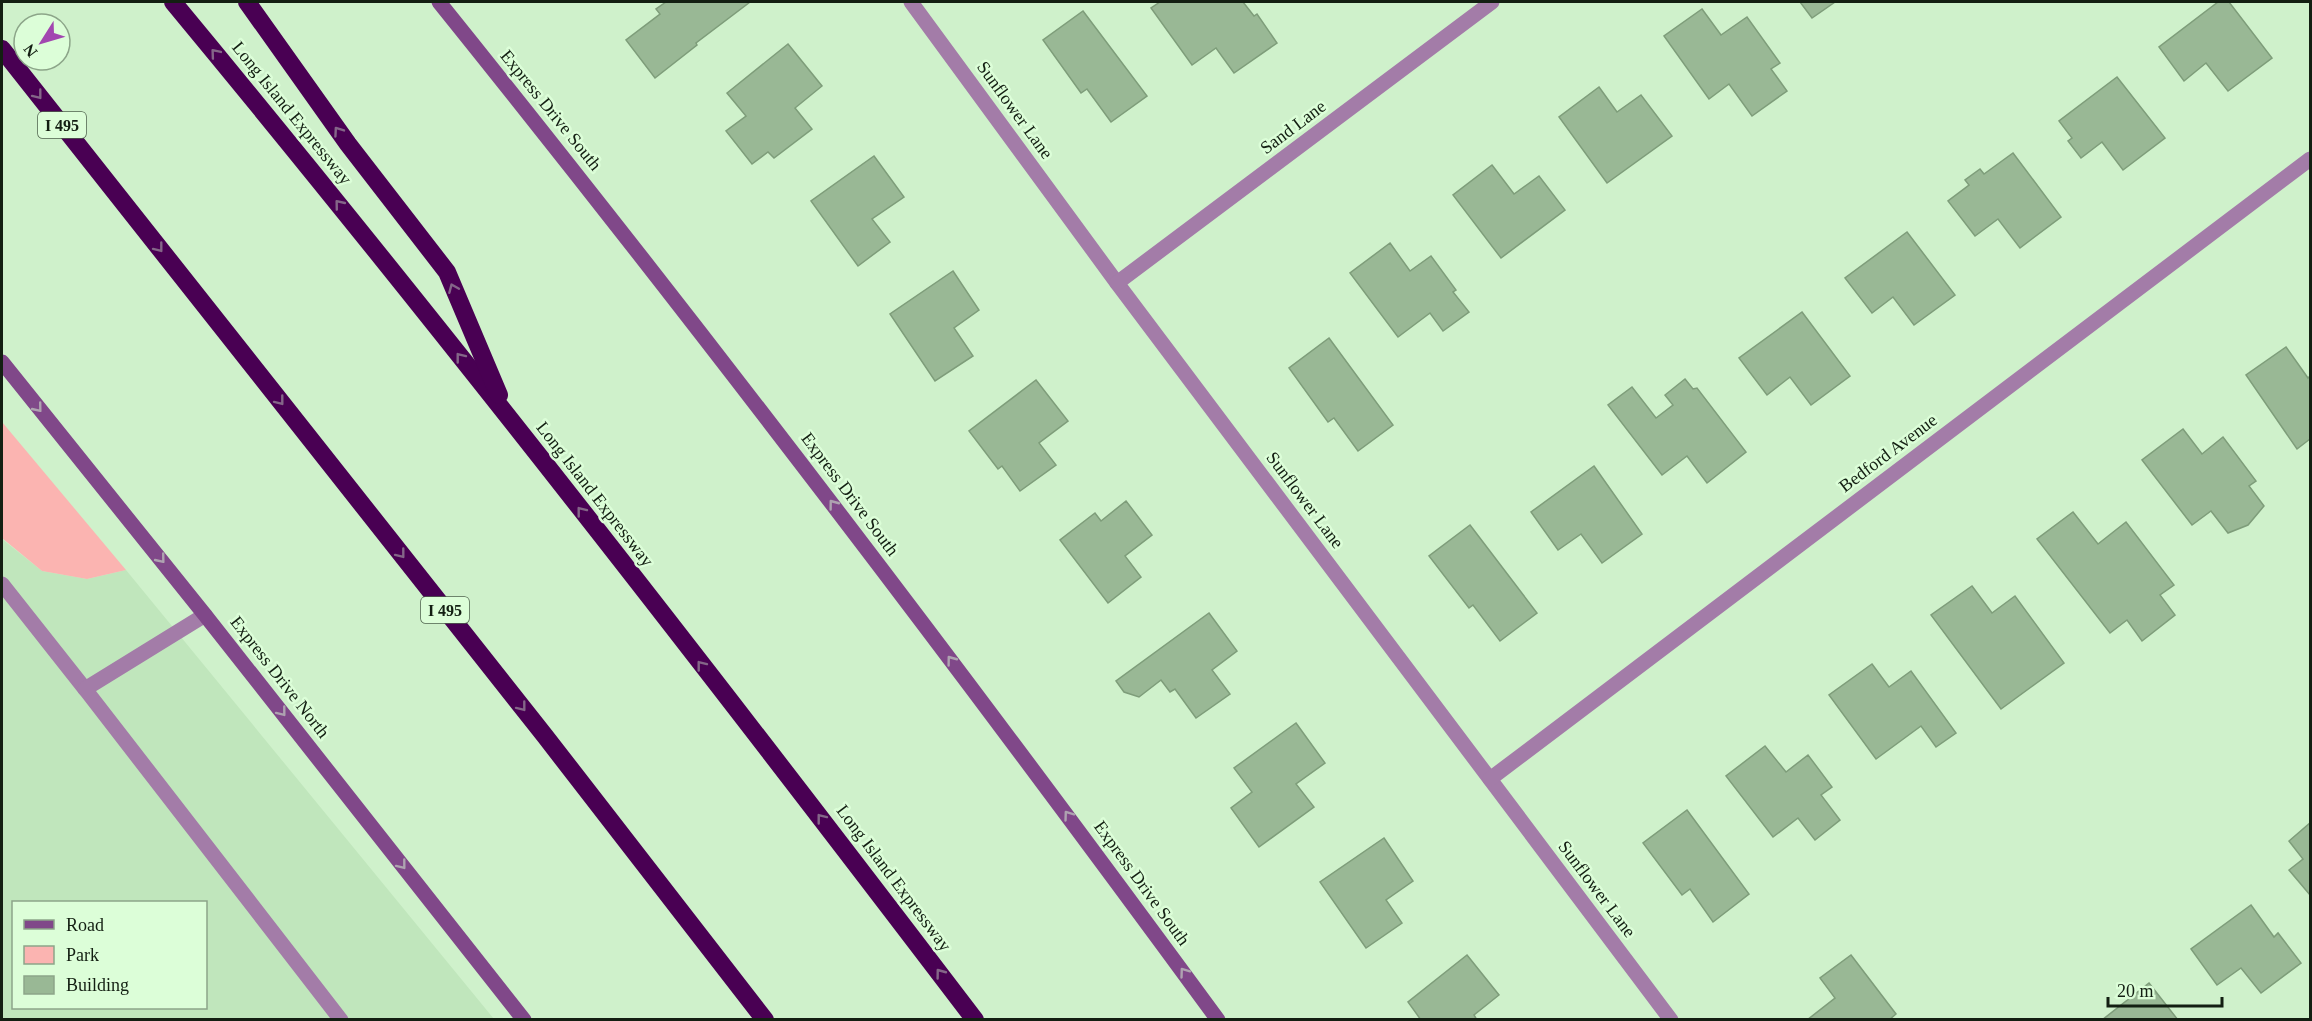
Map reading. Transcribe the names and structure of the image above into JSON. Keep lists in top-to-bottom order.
{
  "streets": {
    "highway": ["Long Island Expressway", "I 495"],
    "main road": ["Express Drive South", "Express Drive North"],
    "street": ["Sunflower Lane", "Sand Lane", "Bedford Avenue"]
  },
  "crossings": [
    ["Sunflower Lane", "Sand Lane"],
    ["Sunflower Lane", "Bedford Avenue"]
  ],
  "one_way": ["Express Drive South", "Express Drive North"],
  "legend": ["Road", "Park", "Building"],
  "scale_bar": "20 m",
  "north": "bottom left"
}
